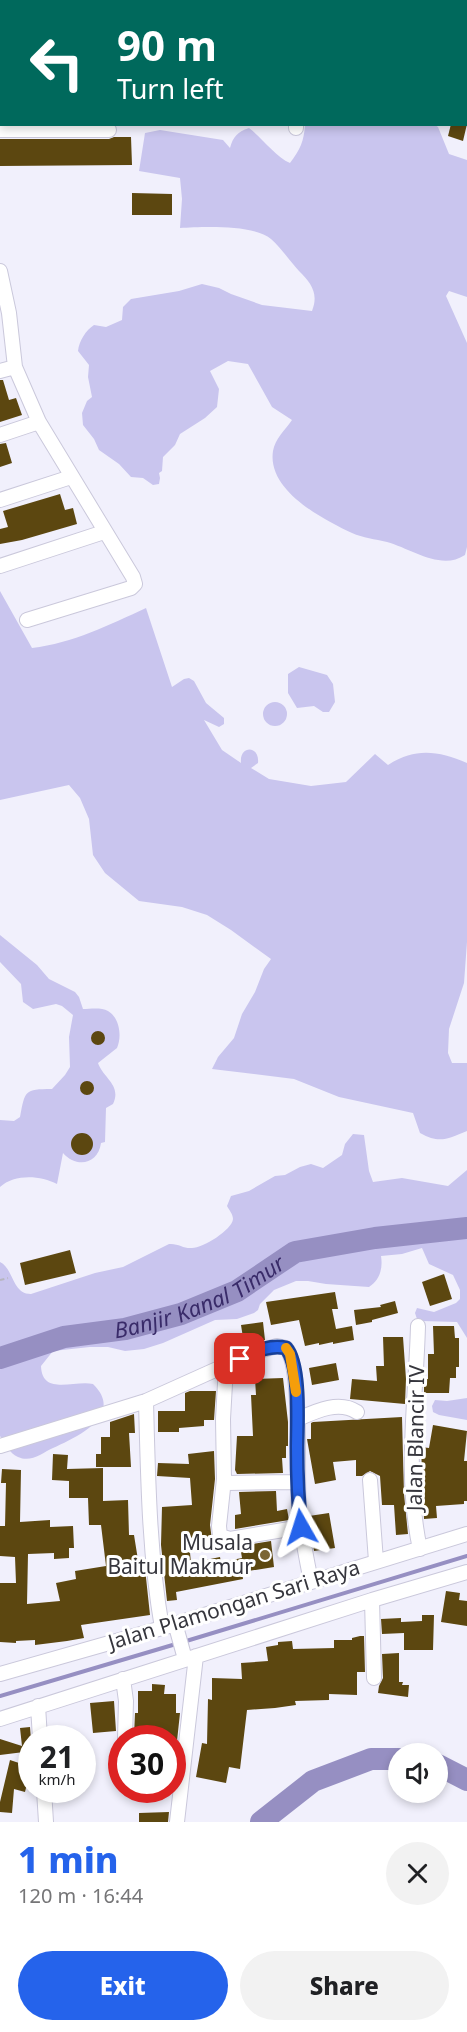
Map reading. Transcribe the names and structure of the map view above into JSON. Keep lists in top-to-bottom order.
{
  "streets": {
    "street": ["Jalan Blancir IV", "Jalan Plamongan Sari Raya"]
  },
  "crossings": [
    ["Jalan Blancir IV", "Jalan Plamongan Sari Raya"]
  ],
  "water": ["Banjir Kanal Timur"],
  "places": ["Musala Baitul Makmur"],
  "page": {
    "turn": ["90 m", "Turn left"],
    "speed": "21 km/h",
    "limit": "30",
    "heading": ["1 min", "120 m · 16:44"],
    "buttons": ["Exit", "Share"]
  }
}
